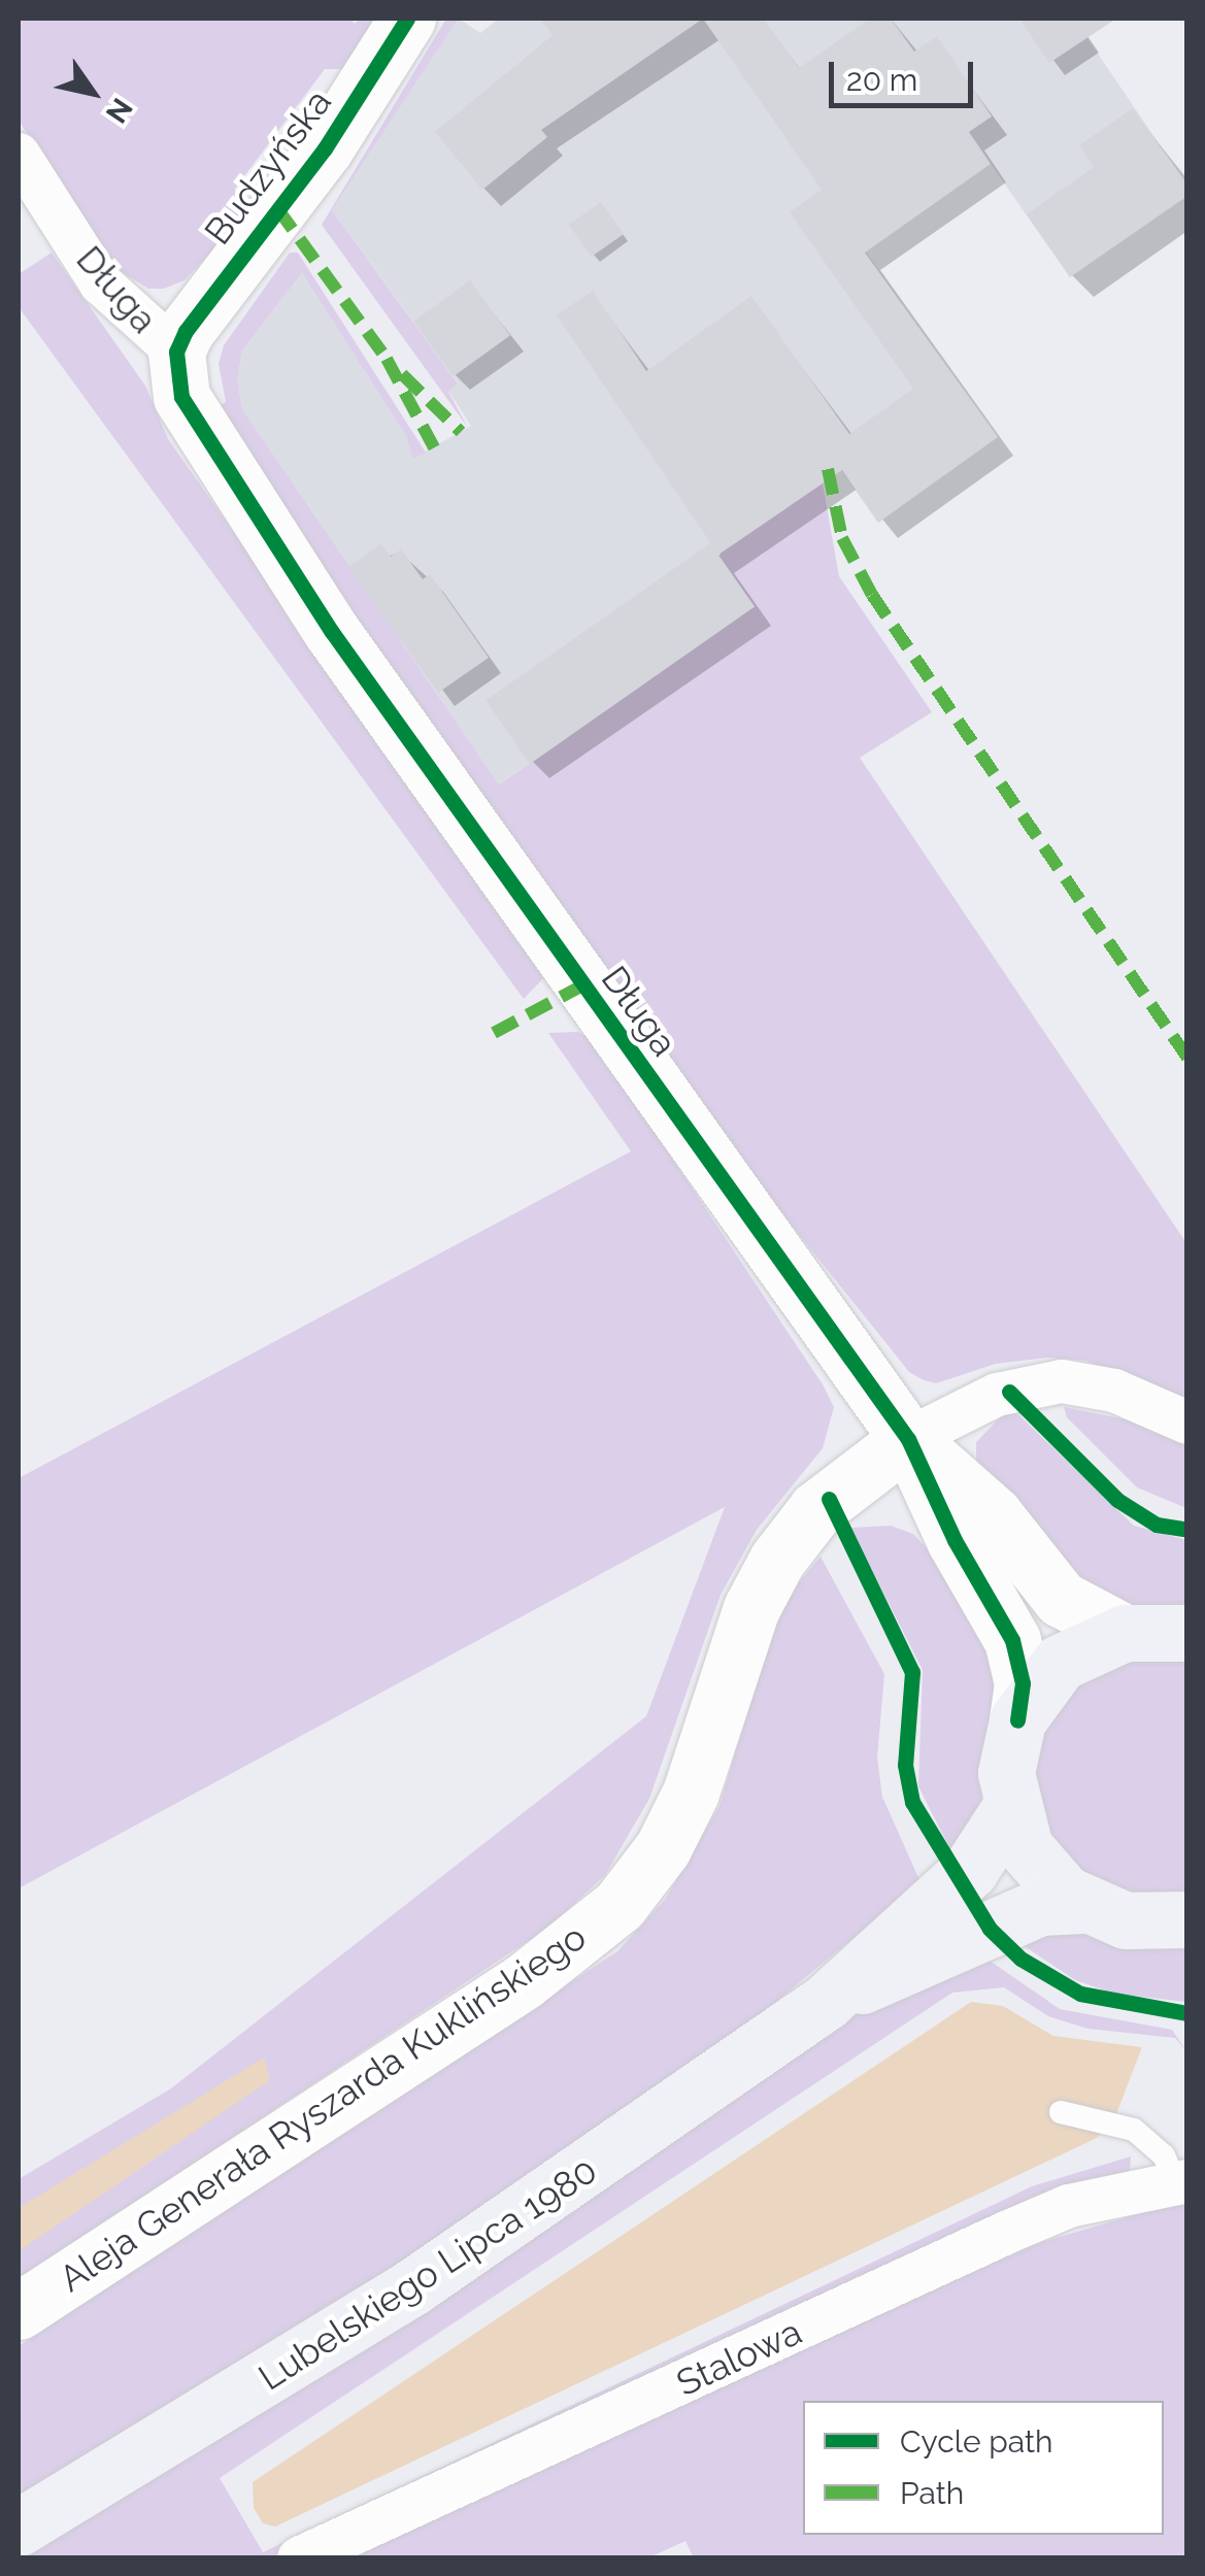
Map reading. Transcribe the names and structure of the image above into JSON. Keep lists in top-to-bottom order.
{
  "streets": {
    "main road": ["Lubelskiego Lipca 1980"],
    "street": [
      "Budzyńska",
      "Długa",
      "Aleja Generała Ryszarda Kuklińskiego",
      "Stalowa"
    ]
  },
  "crossings": [
    ["Budzyńska", "Długa"],
    ["Długa", "Aleja Generała Ryszarda Kuklińskiego"]
  ],
  "legend": ["Cycle path", "Path"],
  "scale_bar": "20 m",
  "north": "bottom right"
}
